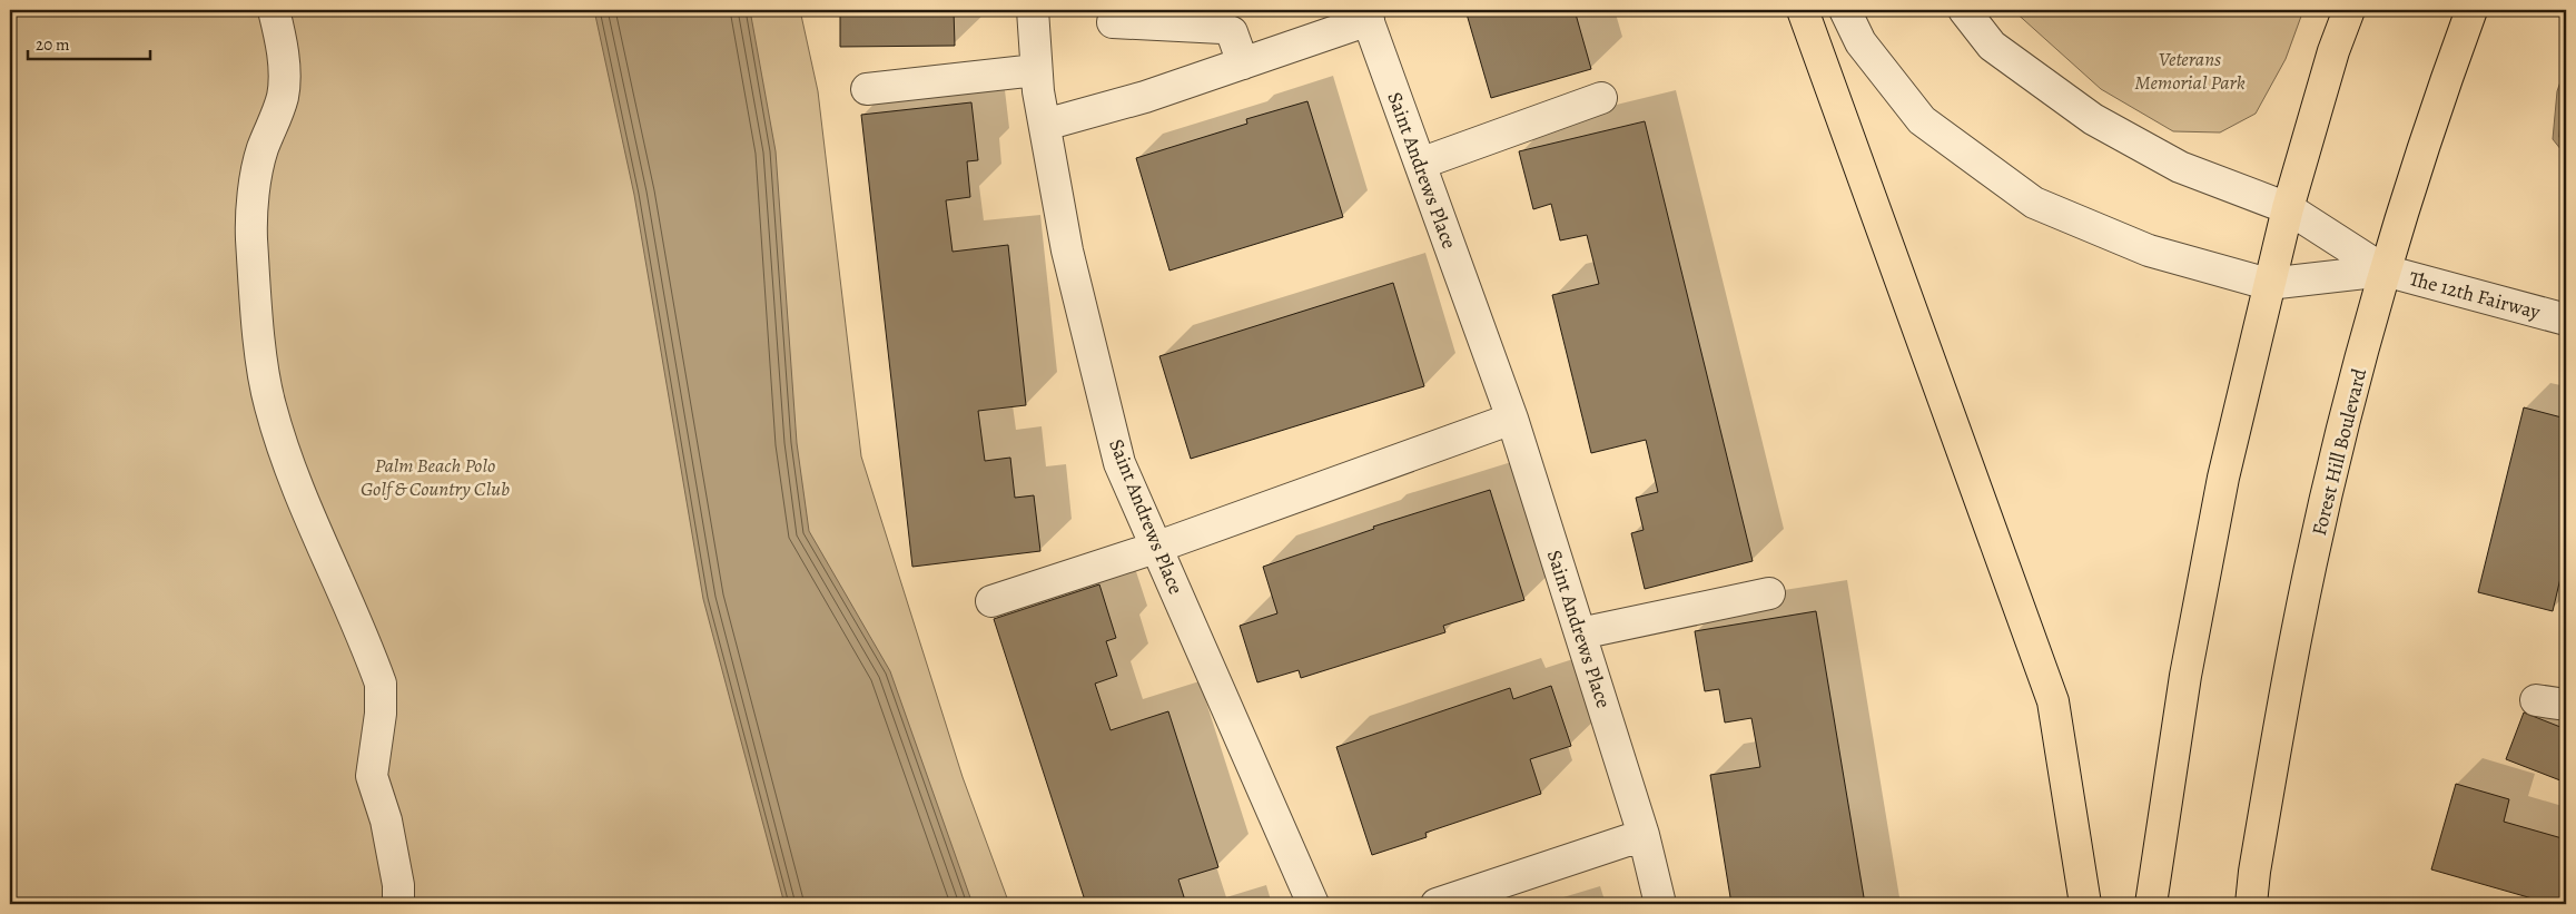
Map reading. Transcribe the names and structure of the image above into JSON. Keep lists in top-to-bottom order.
{
  "streets": {
    "main road": ["Forest Hill Boulevard"],
    "street": ["Saint Andrews Place", "The 12th Fairway"]
  },
  "crossings": [
    ["The 12th Fairway", "Forest Hill Boulevard"]
  ],
  "parks": ["Veterans Memorial Park", "Palm Beach Polo Golf & Country Club"],
  "scale_bar": "20 m"
}
